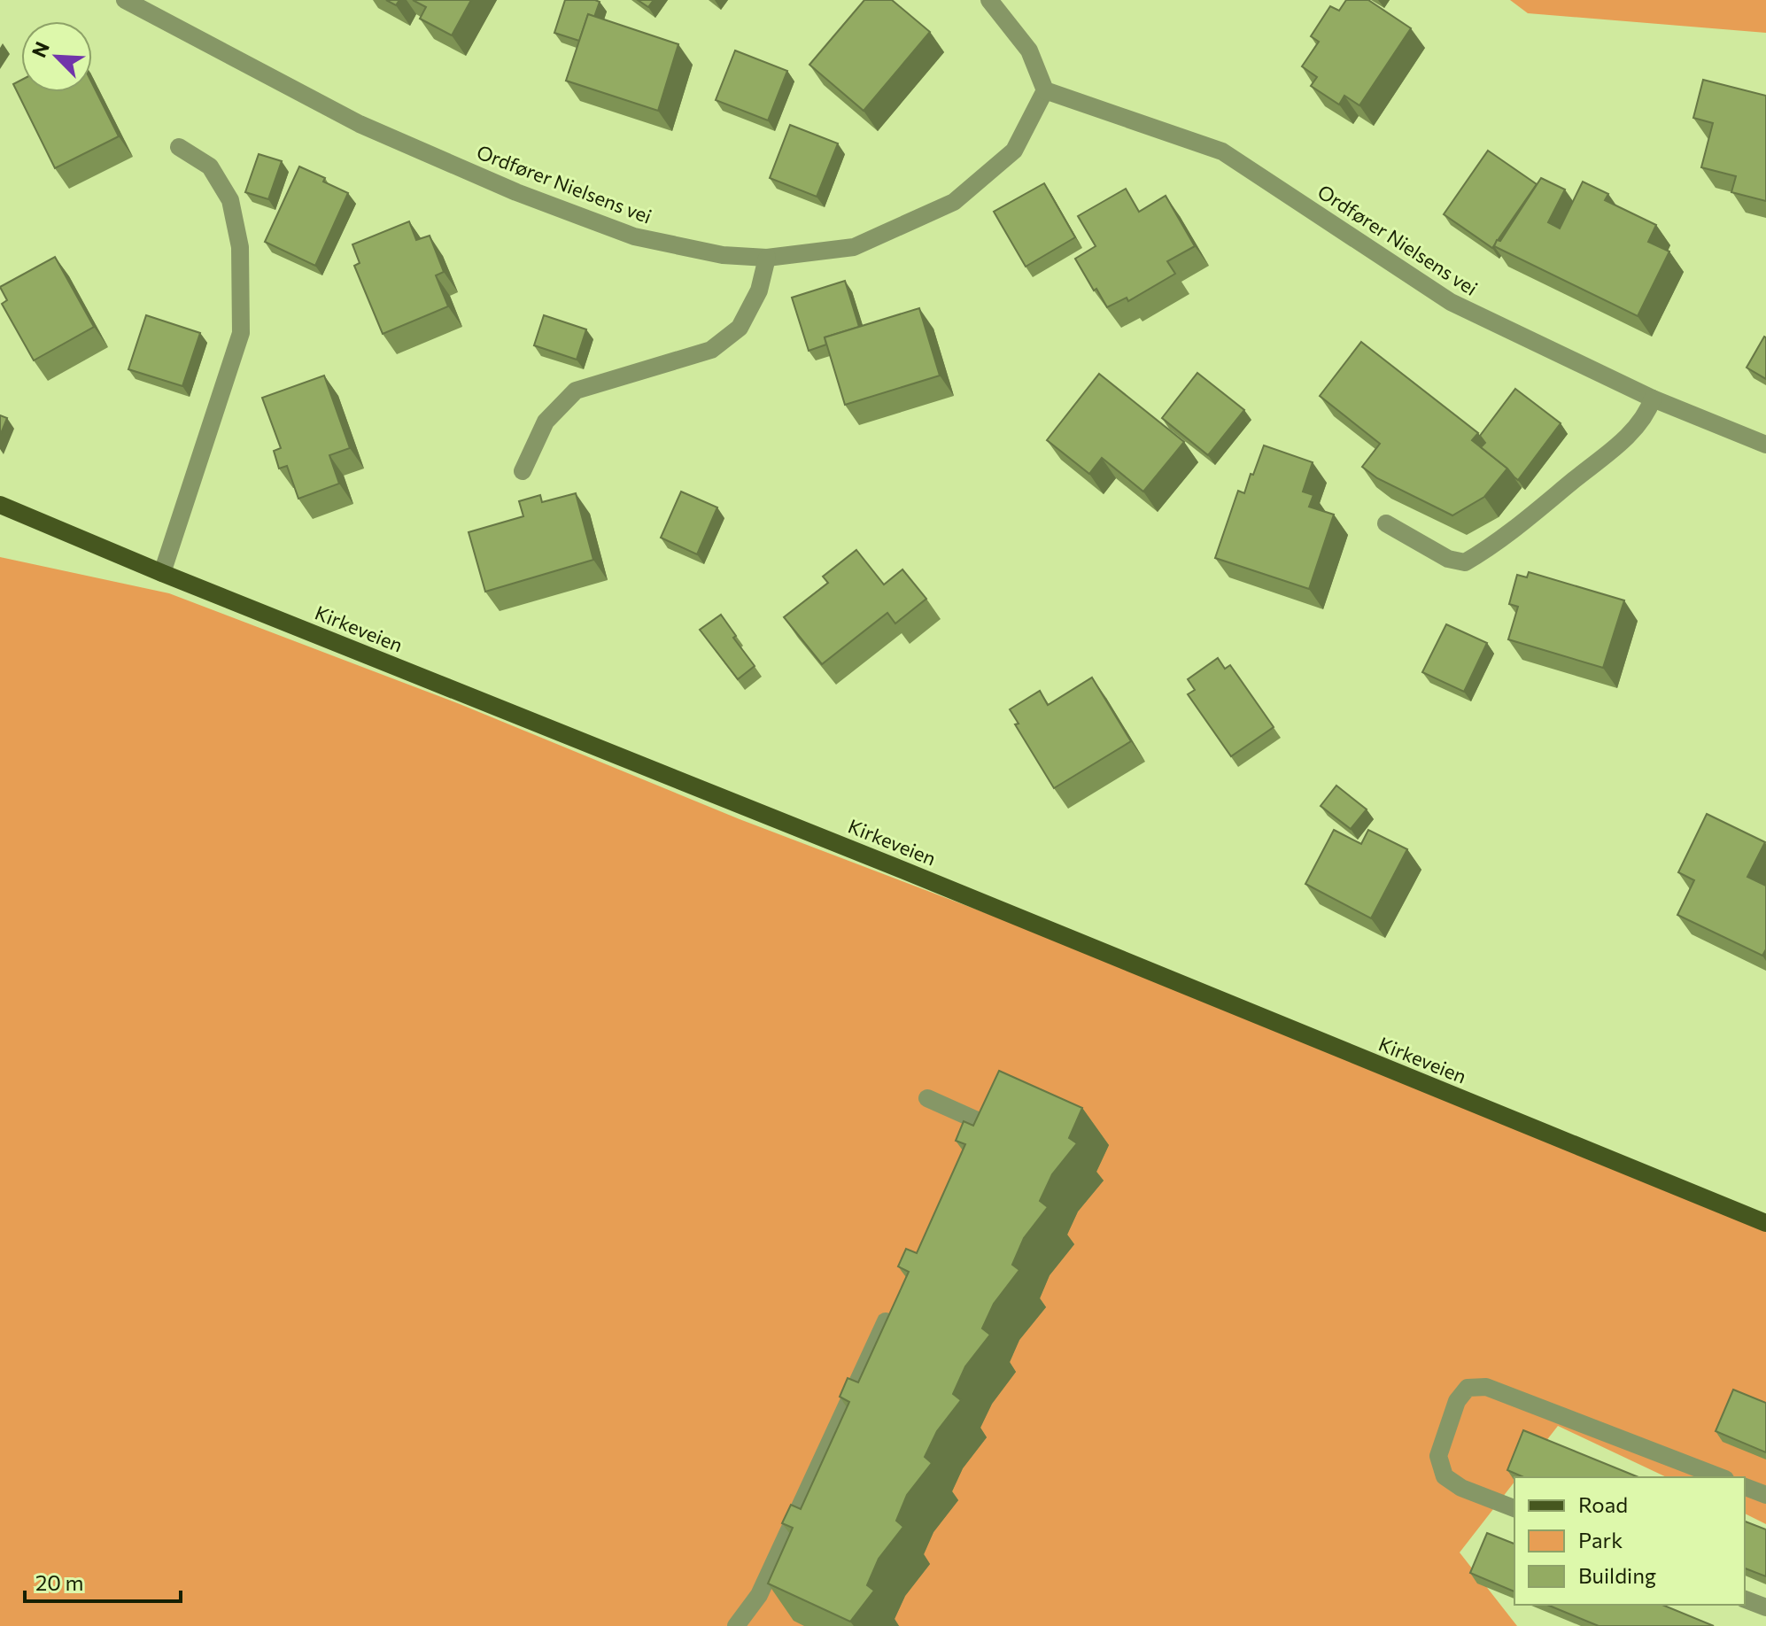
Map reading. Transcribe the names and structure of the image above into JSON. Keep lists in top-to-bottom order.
{
  "streets": {
    "main road": ["Kirkeveien"],
    "street": ["Ordfører Nielsens vei"]
  },
  "legend": ["Road", "Park", "Building"],
  "scale_bar": "20 m",
  "north": "top left"
}
